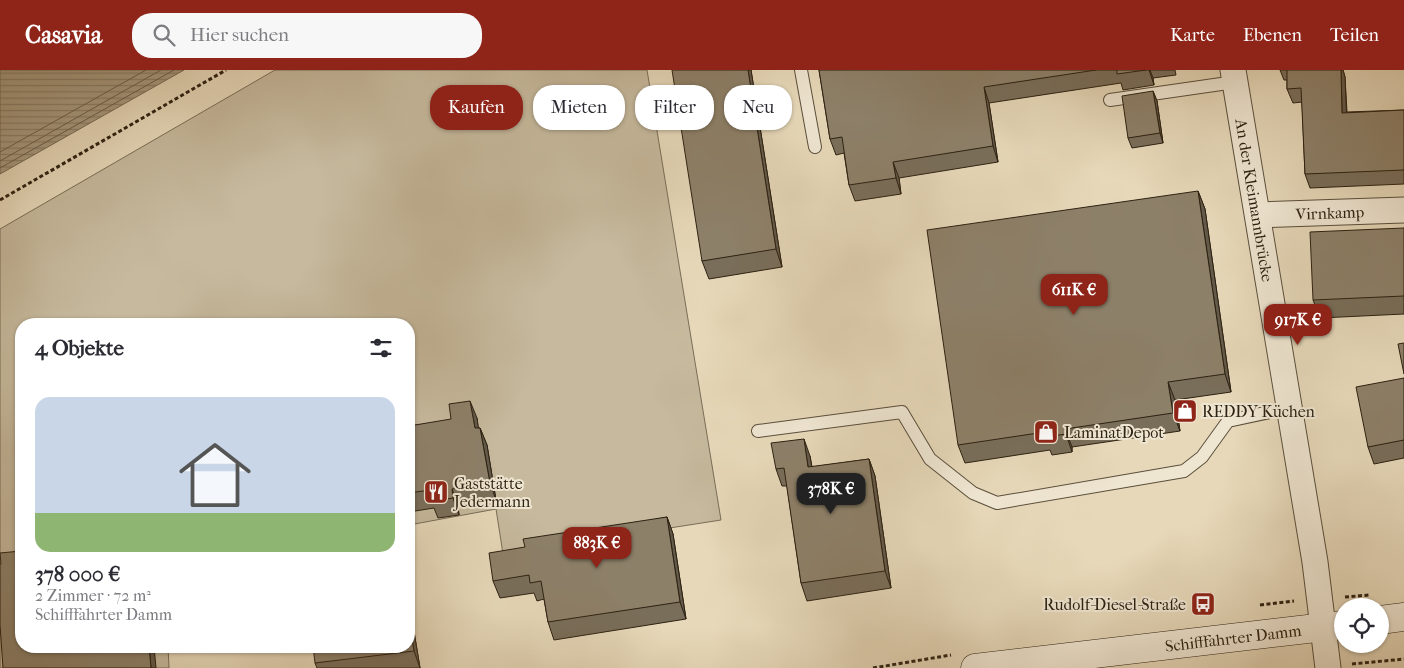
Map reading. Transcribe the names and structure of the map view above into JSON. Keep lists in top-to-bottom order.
{
  "streets": {
    "main road": ["Schifffahrter Damm"],
    "street": ["An der Kleimannbrücke", "Virnkamp"]
  },
  "crossings": [
    ["An der Kleimannbrücke", "Virnkamp"],
    ["An der Kleimannbrücke", "Schifffahrter Damm"]
  ],
  "places": {
    "shop": ["REDDY Küchen", "LaminatDepot"],
    "restaurant": ["Gaststätte Jedermann"],
    "bus stop": ["Rudolf-Diesel-Straße"]
  },
  "page": {
    "header": "Casavia",
    "search": "Hier suchen",
    "nav": ["Karte", "Ebenen", "Teilen"],
    "chip": [
      "Kaufen",
      "Mieten",
      "Filter",
      "Neu"
    ],
    "price": [
      "611K €",
      "917K €",
      "378K €",
      "883K €"
    ],
    "heading": "4 Objekte",
    "list": [
      {
        "name": "378 000 €",
        "note": "2 Zimmer · 72 m² · Schifffahrter Damm"
      }
    ]
  }
}
